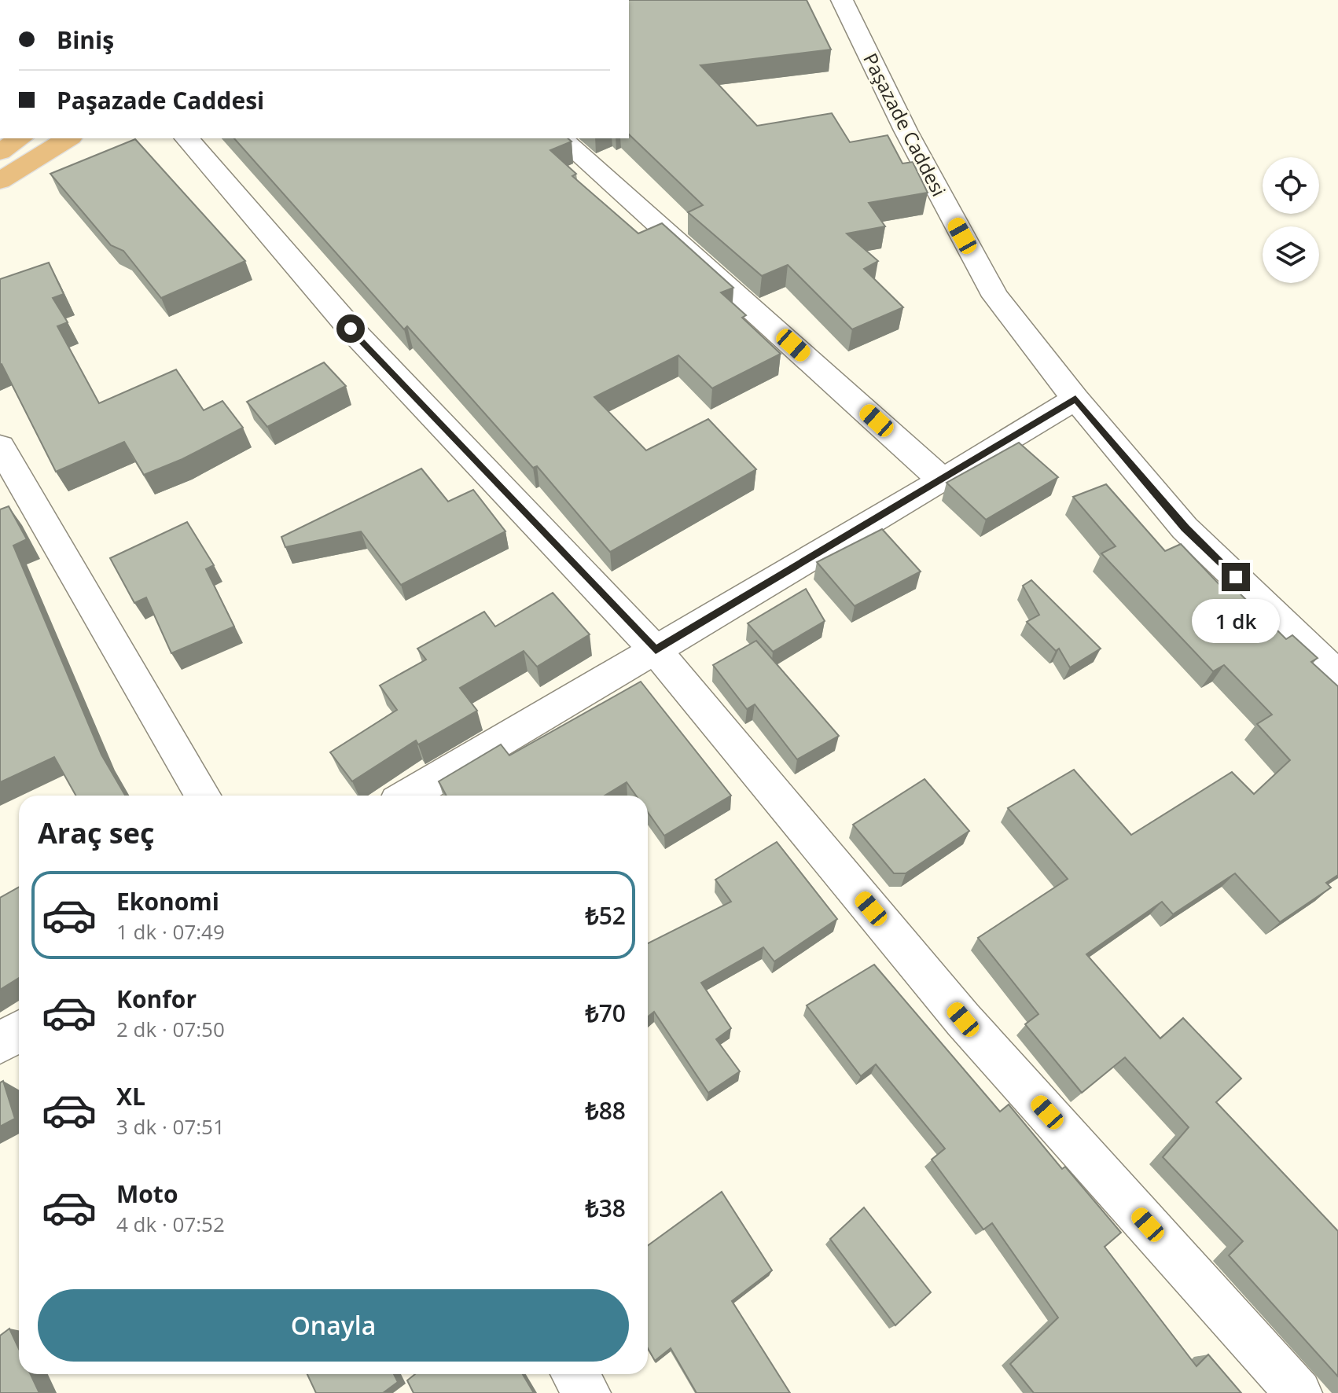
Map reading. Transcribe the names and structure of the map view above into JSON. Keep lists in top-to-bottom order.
{
  "streets": {
    "street": ["Paşazade Caddesi"]
  },
  "page": {
    "banner": ["Biniş", "Paşazade Caddesi"],
    "bubble": "1 dk",
    "heading": "Araç seç",
    "list": [
      {
        "name": "Ekonomi",
        "note": "1 dk · 07:49",
        "value": "₺52"
      },
      {
        "name": "Konfor",
        "note": "2 dk · 07:50",
        "value": "₺70"
      },
      {
        "name": "XL",
        "note": "3 dk · 07:51",
        "value": "₺88"
      },
      {
        "name": "Moto",
        "note": "4 dk · 07:52",
        "value": "₺38"
      }
    ],
    "buttons": "Onayla"
  }
}
